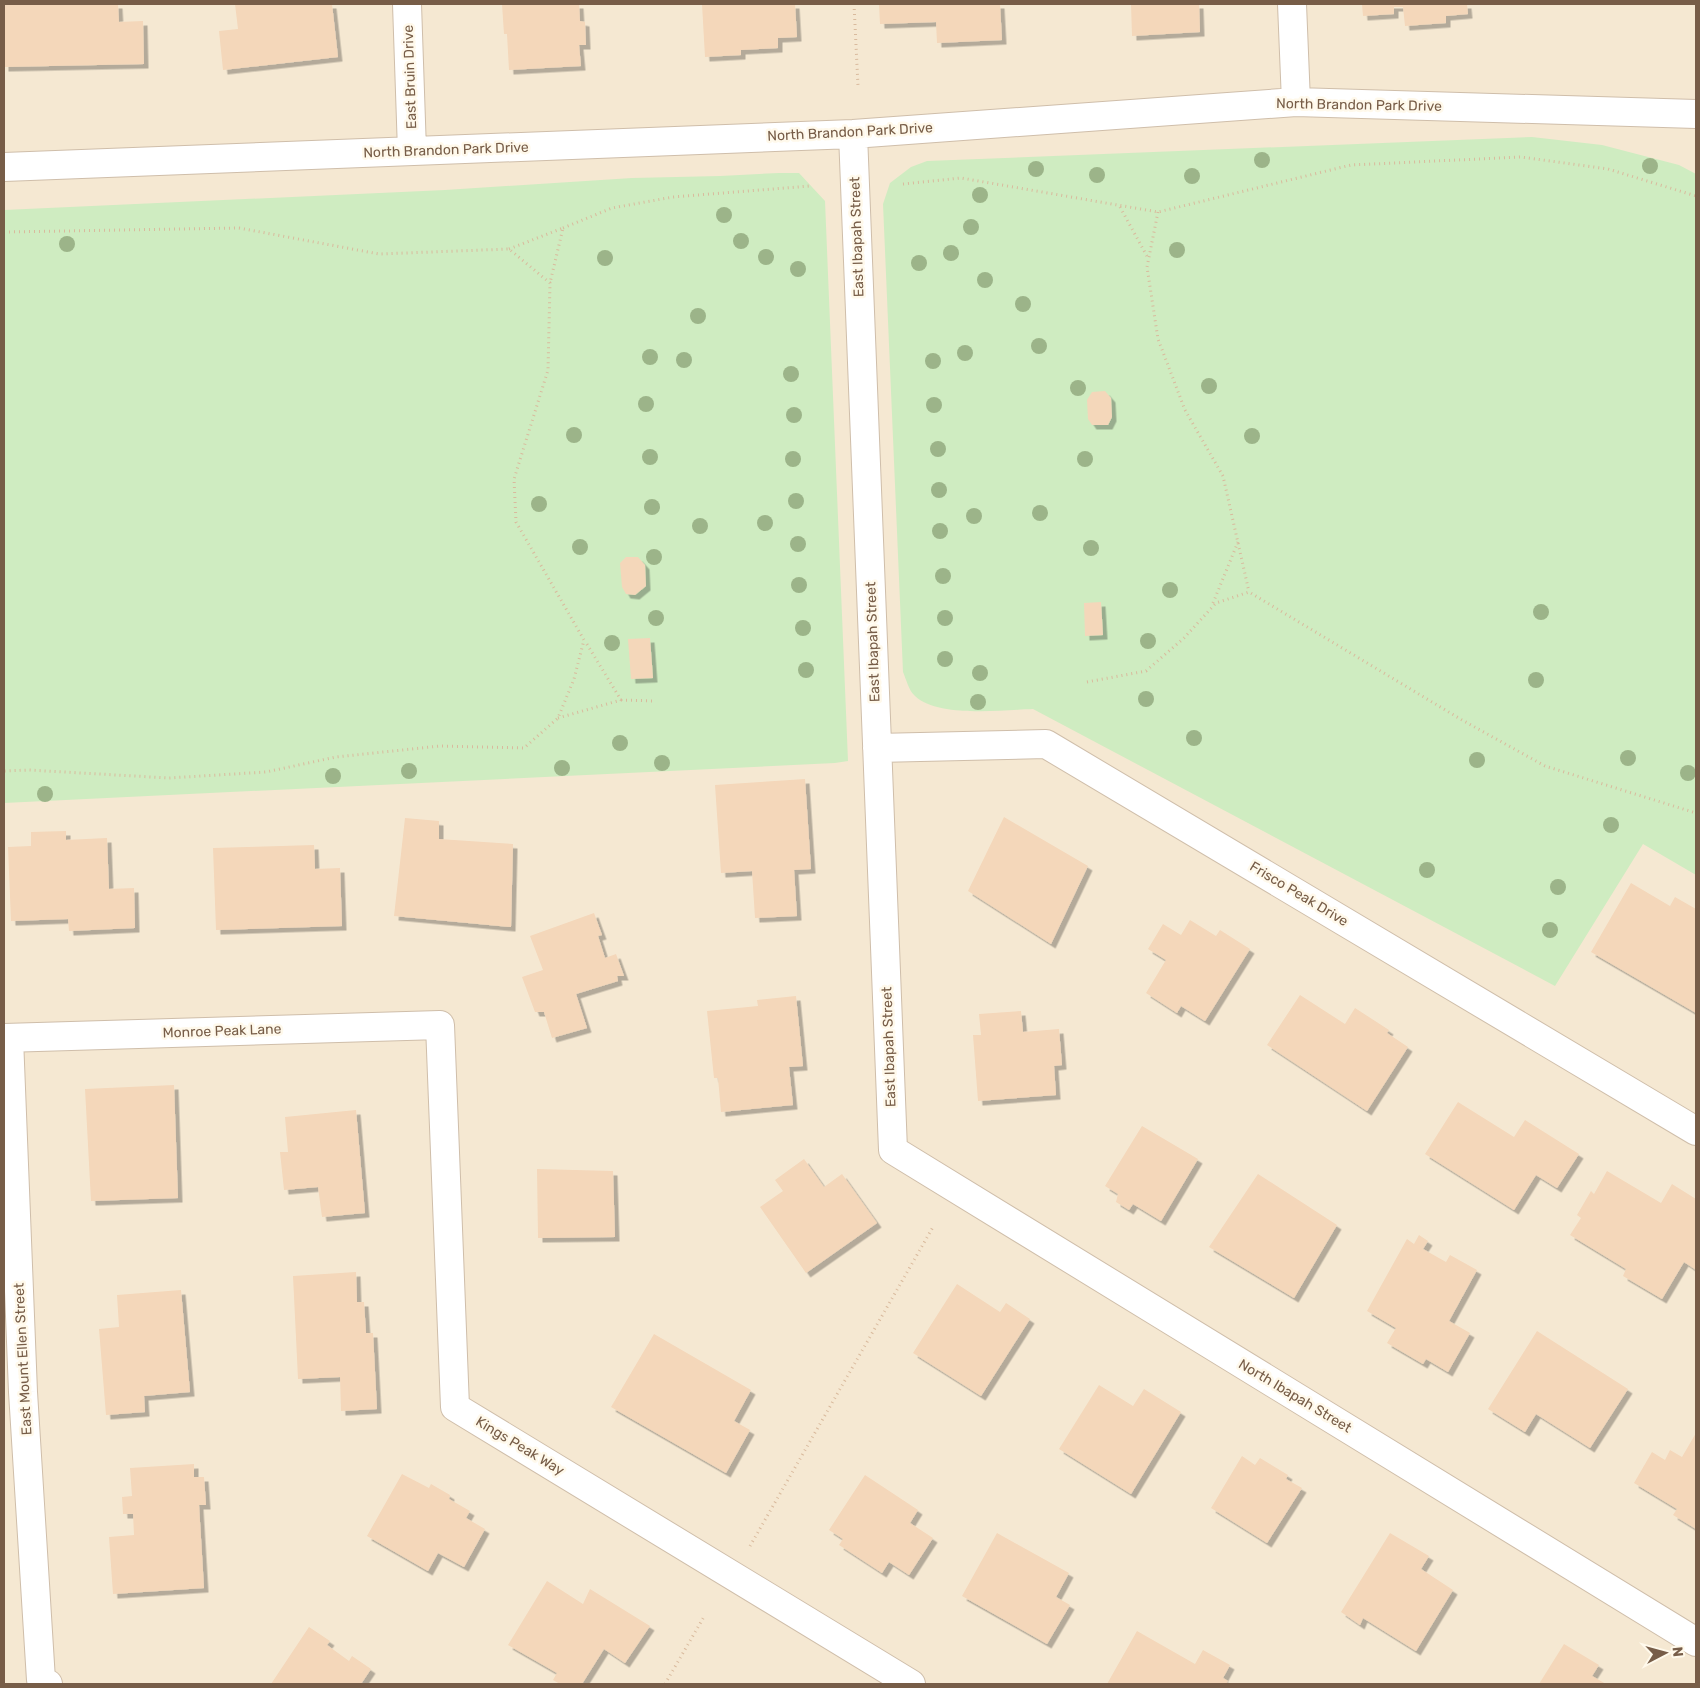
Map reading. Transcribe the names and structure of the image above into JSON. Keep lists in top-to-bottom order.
{
  "streets": {
    "street": [
      "East Bruin Drive",
      "North Brandon Park Drive",
      "East Ibapah Street",
      "Frisco Peak Drive",
      "Monroe Peak Lane",
      "East Mount Ellen Street",
      "North Ibapah Street",
      "Kings Peak Way"
    ]
  },
  "crossings": [
    ["East Bruin Drive", "North Brandon Park Drive"],
    ["North Brandon Park Drive", "East Ibapah Street"],
    ["East Ibapah Street", "Frisco Peak Drive"],
    ["East Ibapah Street", "North Ibapah Street"],
    ["Monroe Peak Lane", "East Mount Ellen Street"],
    ["Monroe Peak Lane", "Kings Peak Way"]
  ],
  "north": "right"
}
